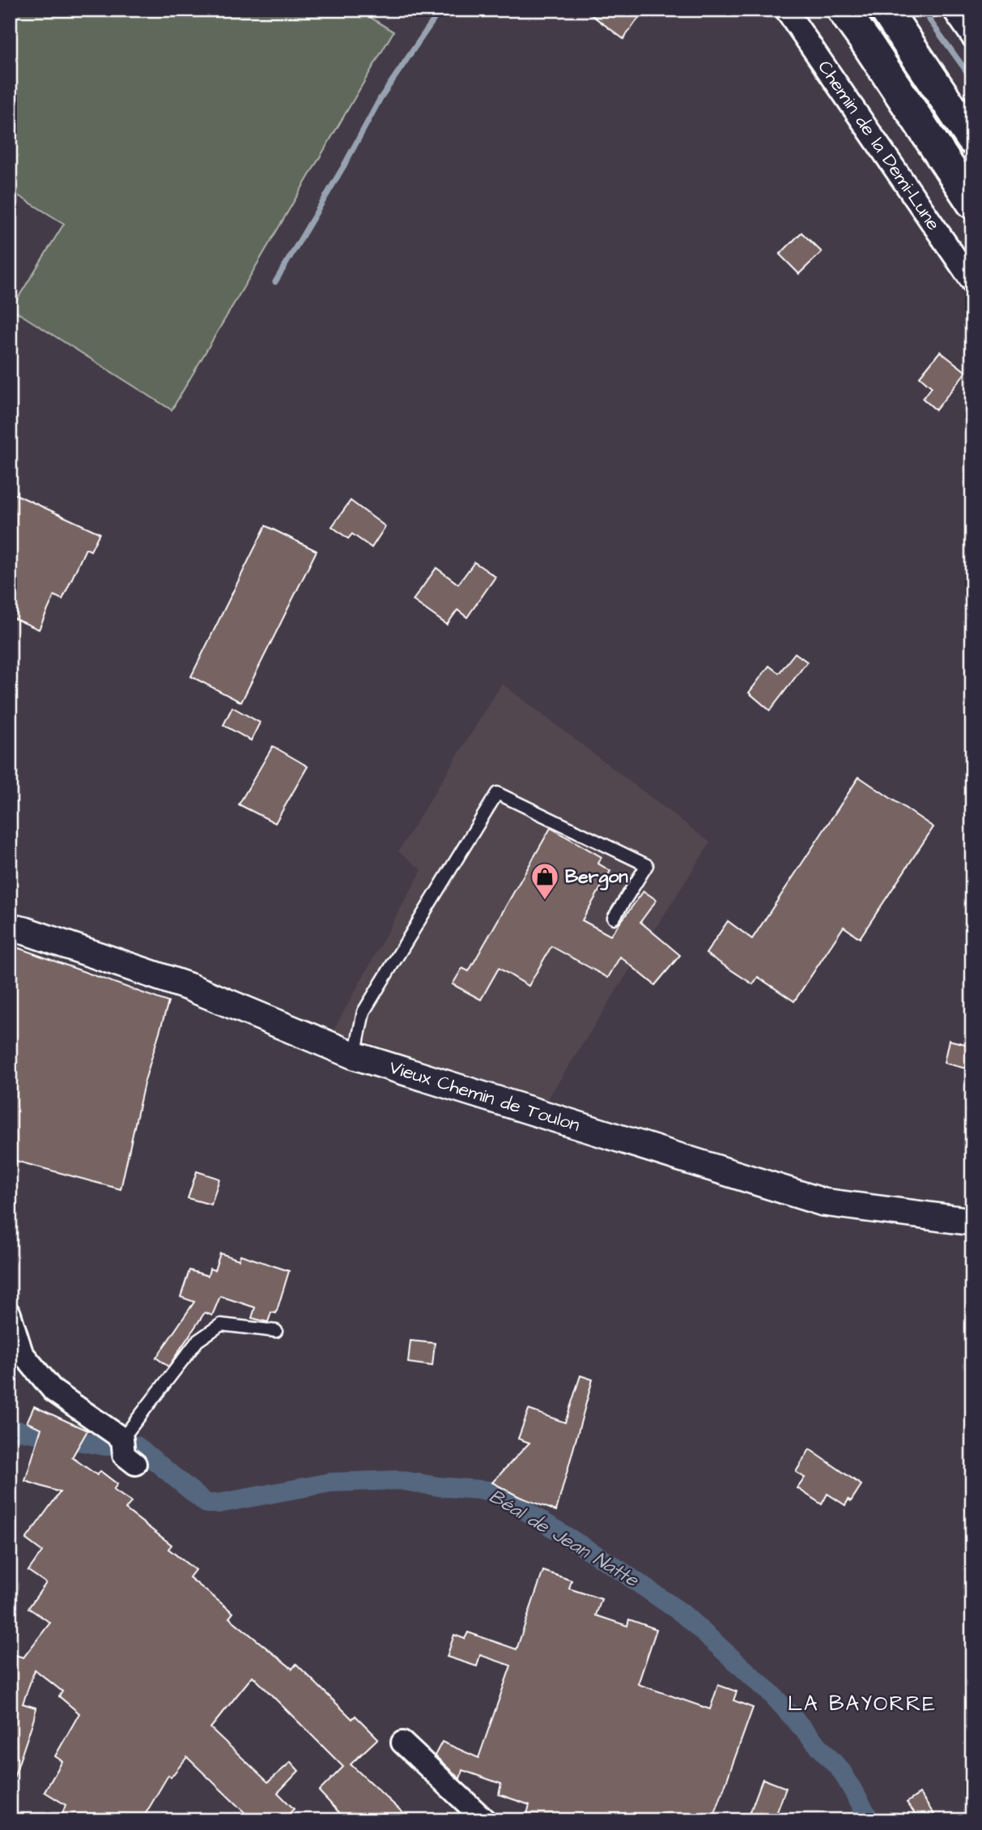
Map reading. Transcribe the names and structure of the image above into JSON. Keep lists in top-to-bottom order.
{
  "streets": {
    "street": ["Chemin de la Demi-Lune", "Vieux Chemin de Toulon"]
  },
  "districts": ["LA BAYORRE"],
  "water": ["Béal de Jean Natte"],
  "places": {
    "shop": ["Bergon"]
  }
}
